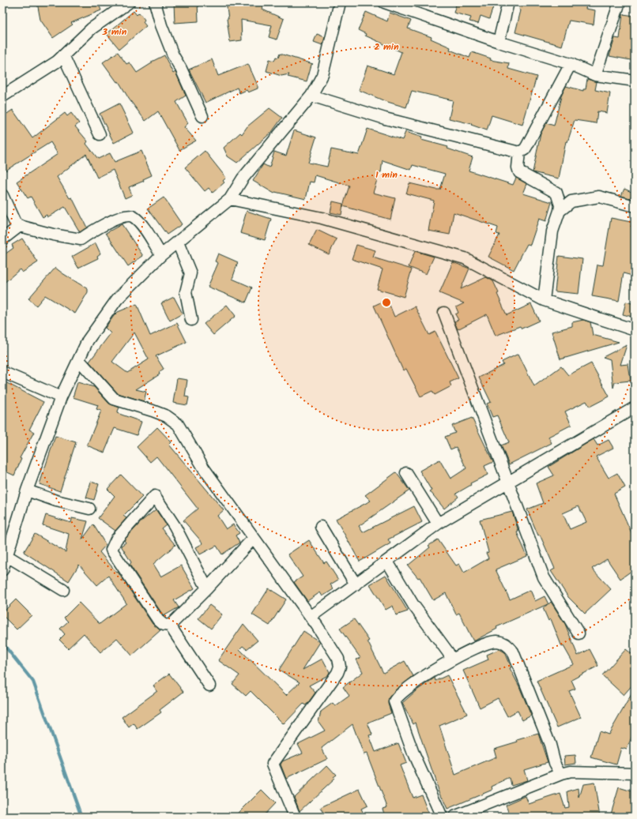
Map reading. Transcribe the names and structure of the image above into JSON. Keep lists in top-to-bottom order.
{
  "rings": ["3 min", "2 min", "1 min"]
}
